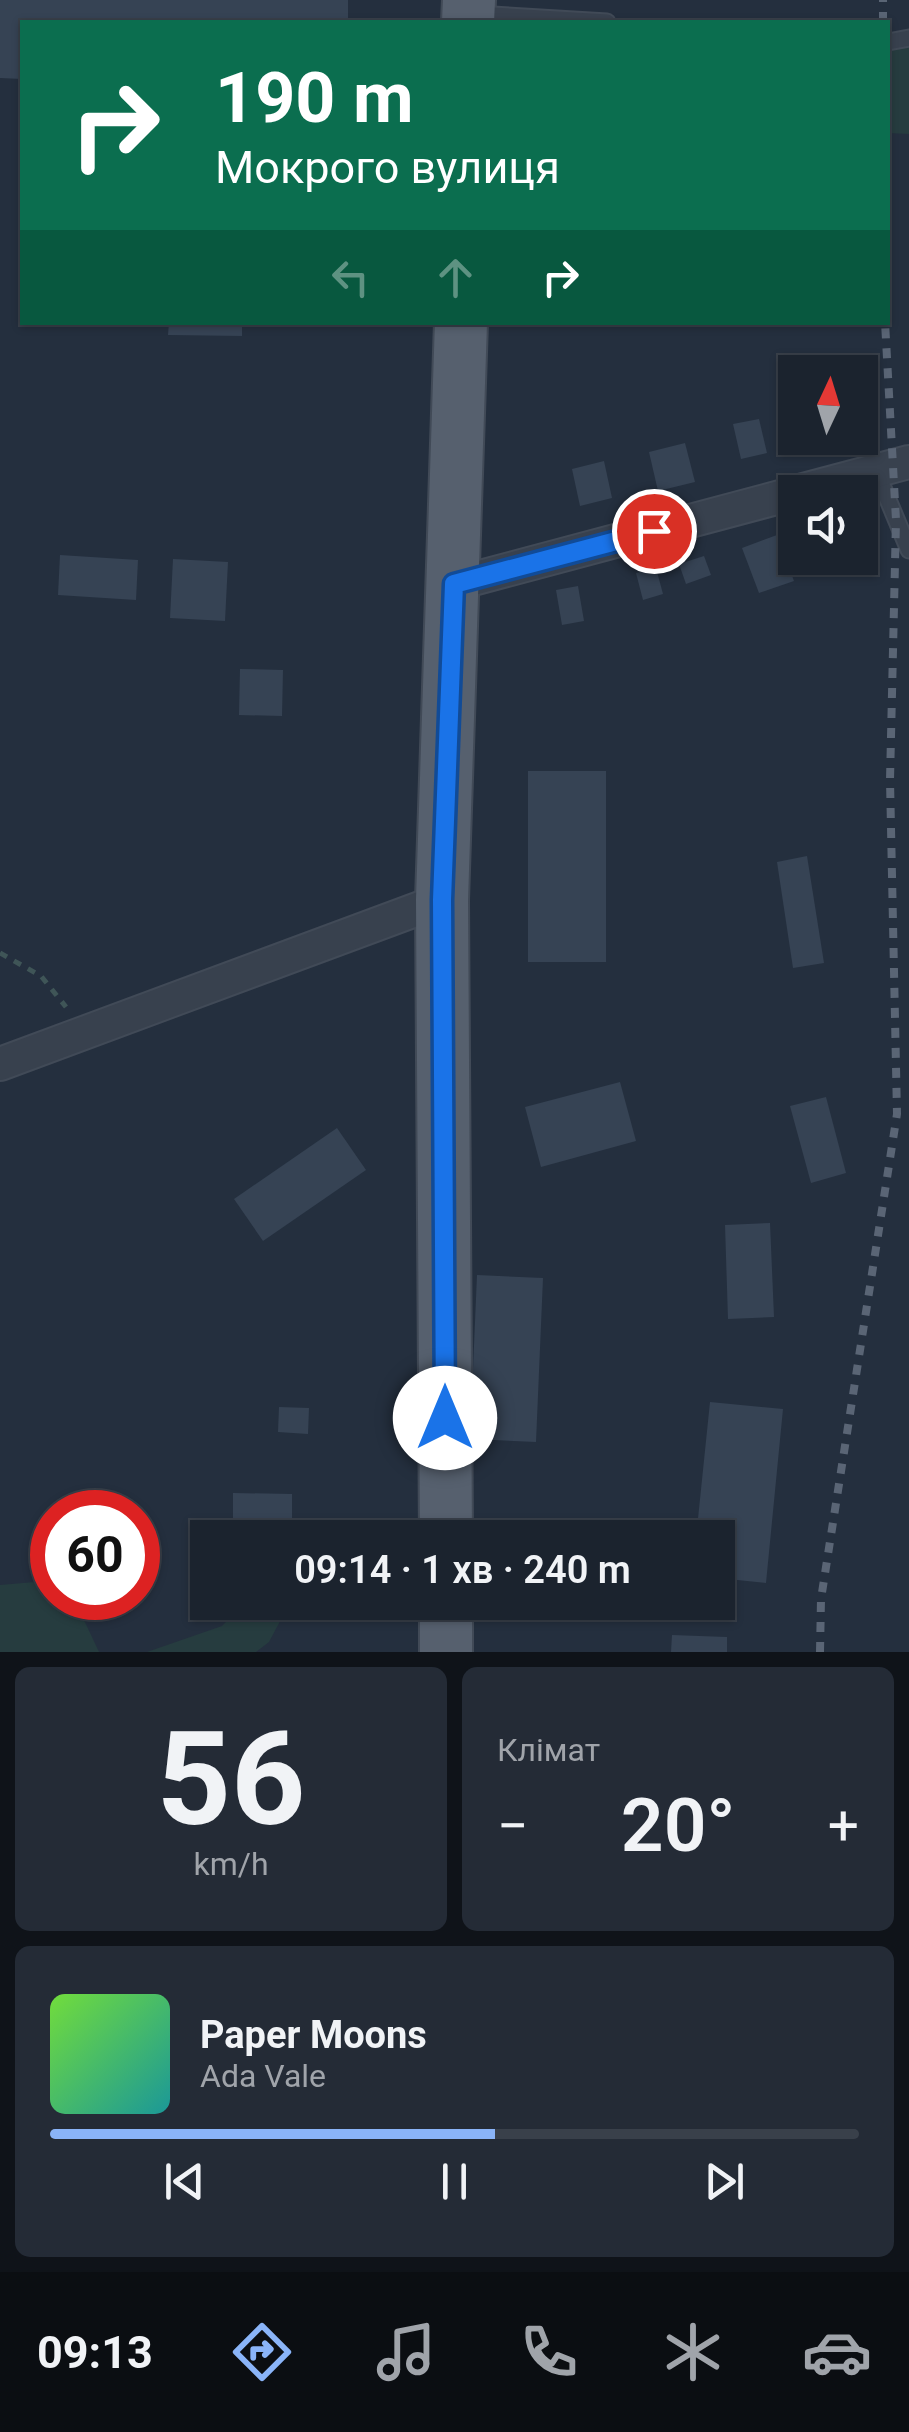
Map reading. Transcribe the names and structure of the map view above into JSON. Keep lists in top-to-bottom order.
{
  "north": "top",
  "page": {
    "turn": ["190 m", "Мокрого вулиця"],
    "limit": "60",
    "trip": "09:14 · 1 хв · 240 m",
    "tile": [
      ["56", "km/h"],
      "Клімат"
    ],
    "heat": ["−", "20°", "+"],
    "song": ["Paper Moons", "Ada Vale"],
    "tabs": "09:13"
  }
}
